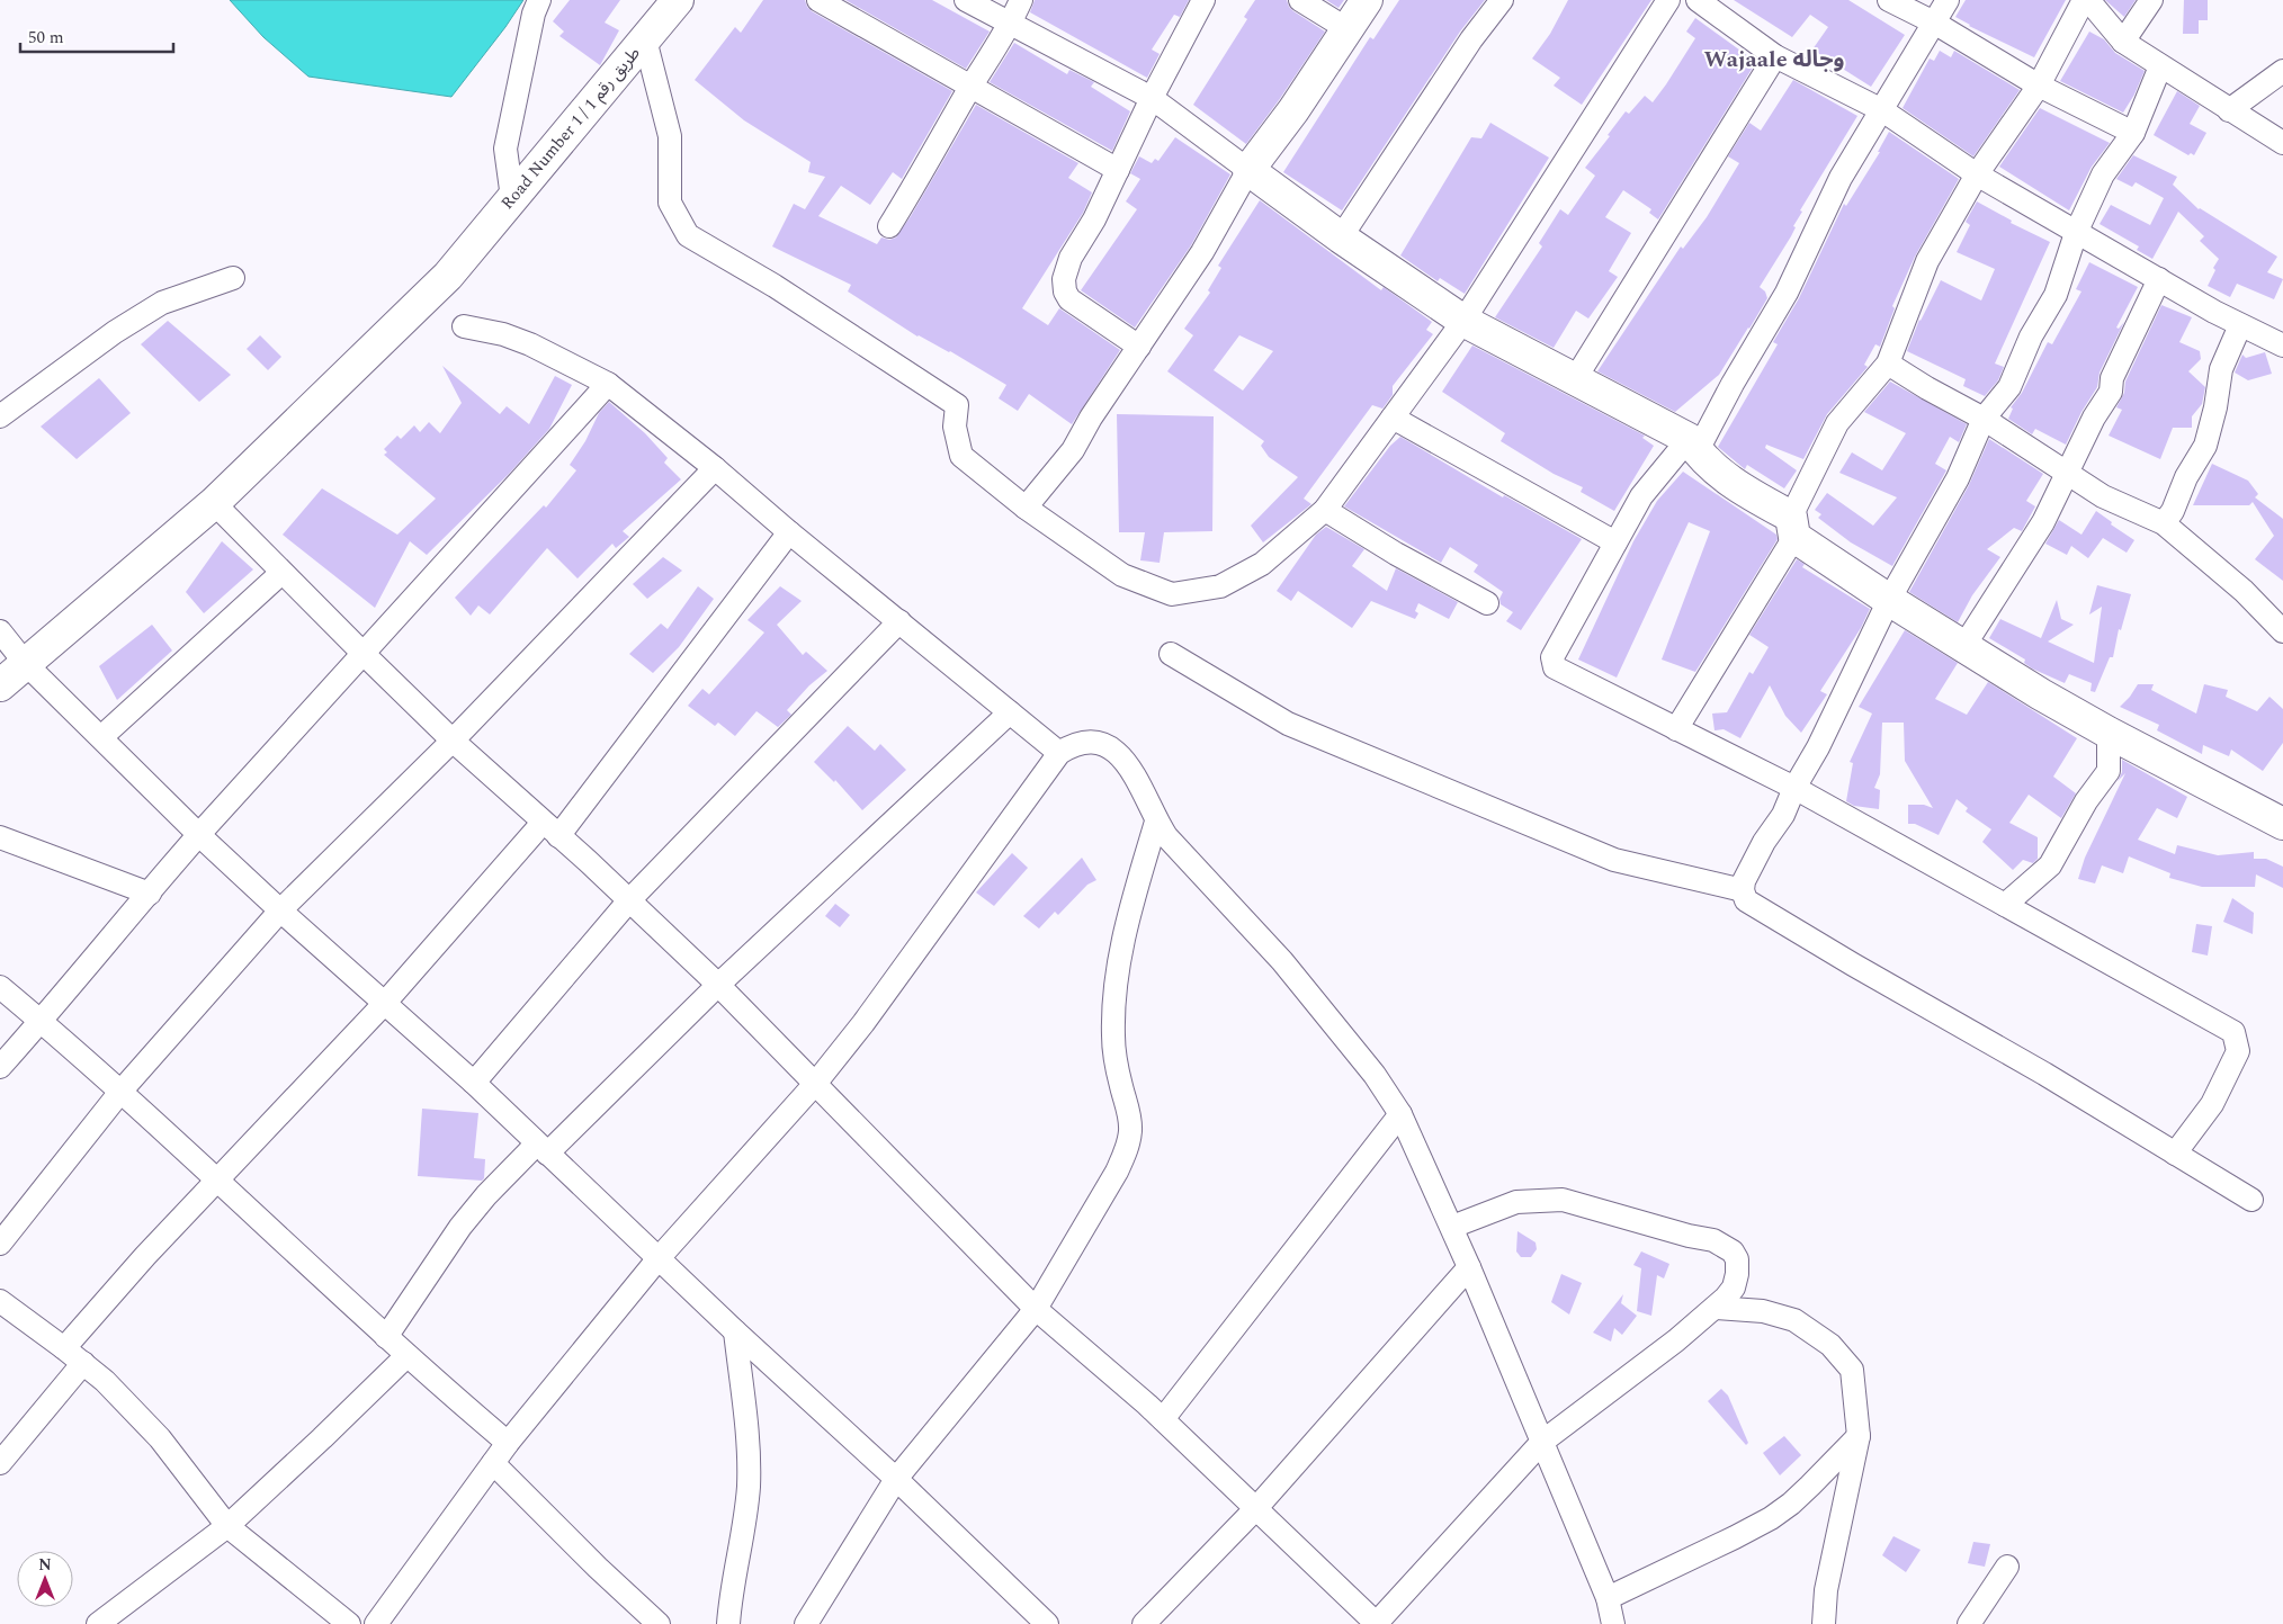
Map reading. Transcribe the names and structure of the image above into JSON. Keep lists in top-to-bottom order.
{
  "streets": {
    "main road": ["Road Number 1 / طريق رقم 1"]
  },
  "districts": ["Wajaale وجاله"],
  "scale_bar": "50 m",
  "north": "top"
}
